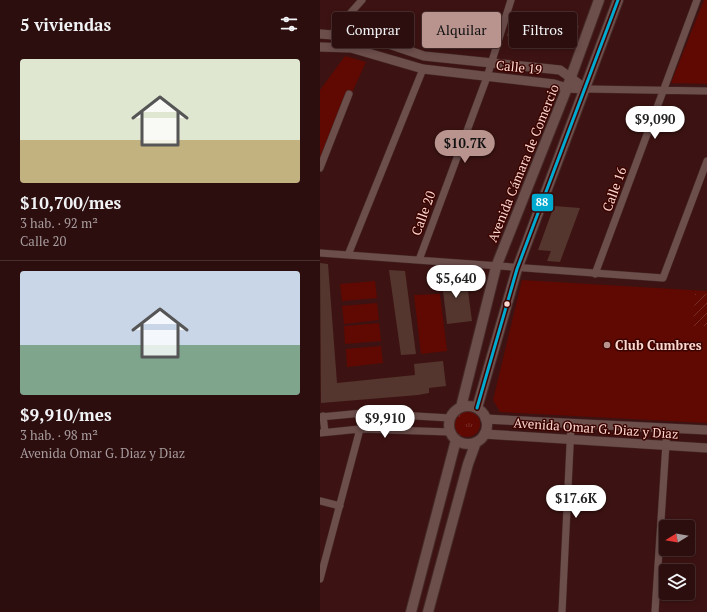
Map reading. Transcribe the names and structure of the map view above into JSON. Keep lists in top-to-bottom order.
{
  "streets": {
    "main road": ["Avenida Cámara de Comercio"],
    "street": [
      "Calle 19",
      "Calle 16",
      "Calle 20",
      "Avenida Omar G. Diaz y Diaz"
    ]
  },
  "crossings": [
    ["Calle 19", "Avenida Cámara de Comercio"],
    ["Calle 19", "Calle 20"],
    ["Avenida Cámara de Comercio", "Avenida Omar G. Diaz y Diaz"]
  ],
  "places": ["Club Cumbres"],
  "lines": ["transit line 88"],
  "north": "left",
  "page": {
    "heading": "5 viviendas",
    "chip": ["Comprar", "Alquilar", "Filtros"],
    "list": [
      {
        "name": "$10,700/mes",
        "note": "3 hab. · 92 m² · Calle 20"
      },
      {
        "name": "$9,910/mes",
        "note": "3 hab. · 98 m² · Avenida Omar G. Diaz y Diaz"
      }
    ],
    "price": [
      "$9,090",
      "$10.7K",
      "$5,640",
      "$9,910",
      "$17.6K"
    ]
  }
}
